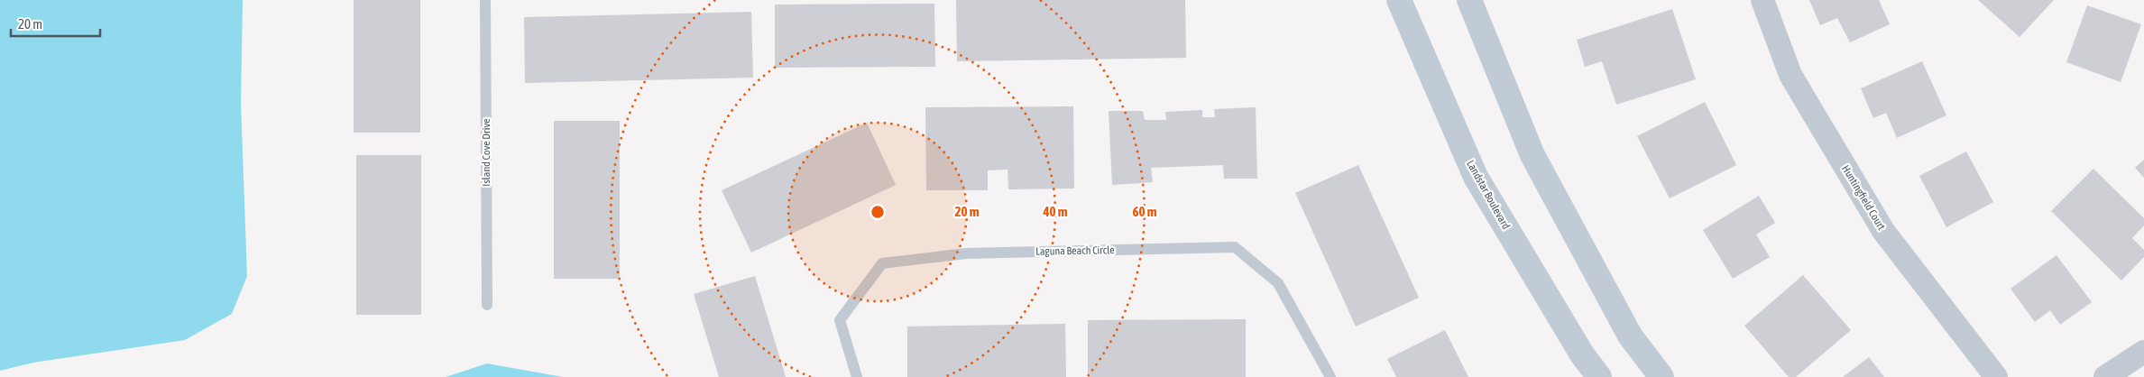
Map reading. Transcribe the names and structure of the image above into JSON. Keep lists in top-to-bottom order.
{
  "streets": {
    "main road": ["Landstar Boulevard"],
    "street": ["Huntingfield Court"],
    "lane": ["Island Cove Drive", "Laguna Beach Circle"]
  },
  "scale_bar": "20 m",
  "rings": ["20 m", "40 m", "60 m"]
}
